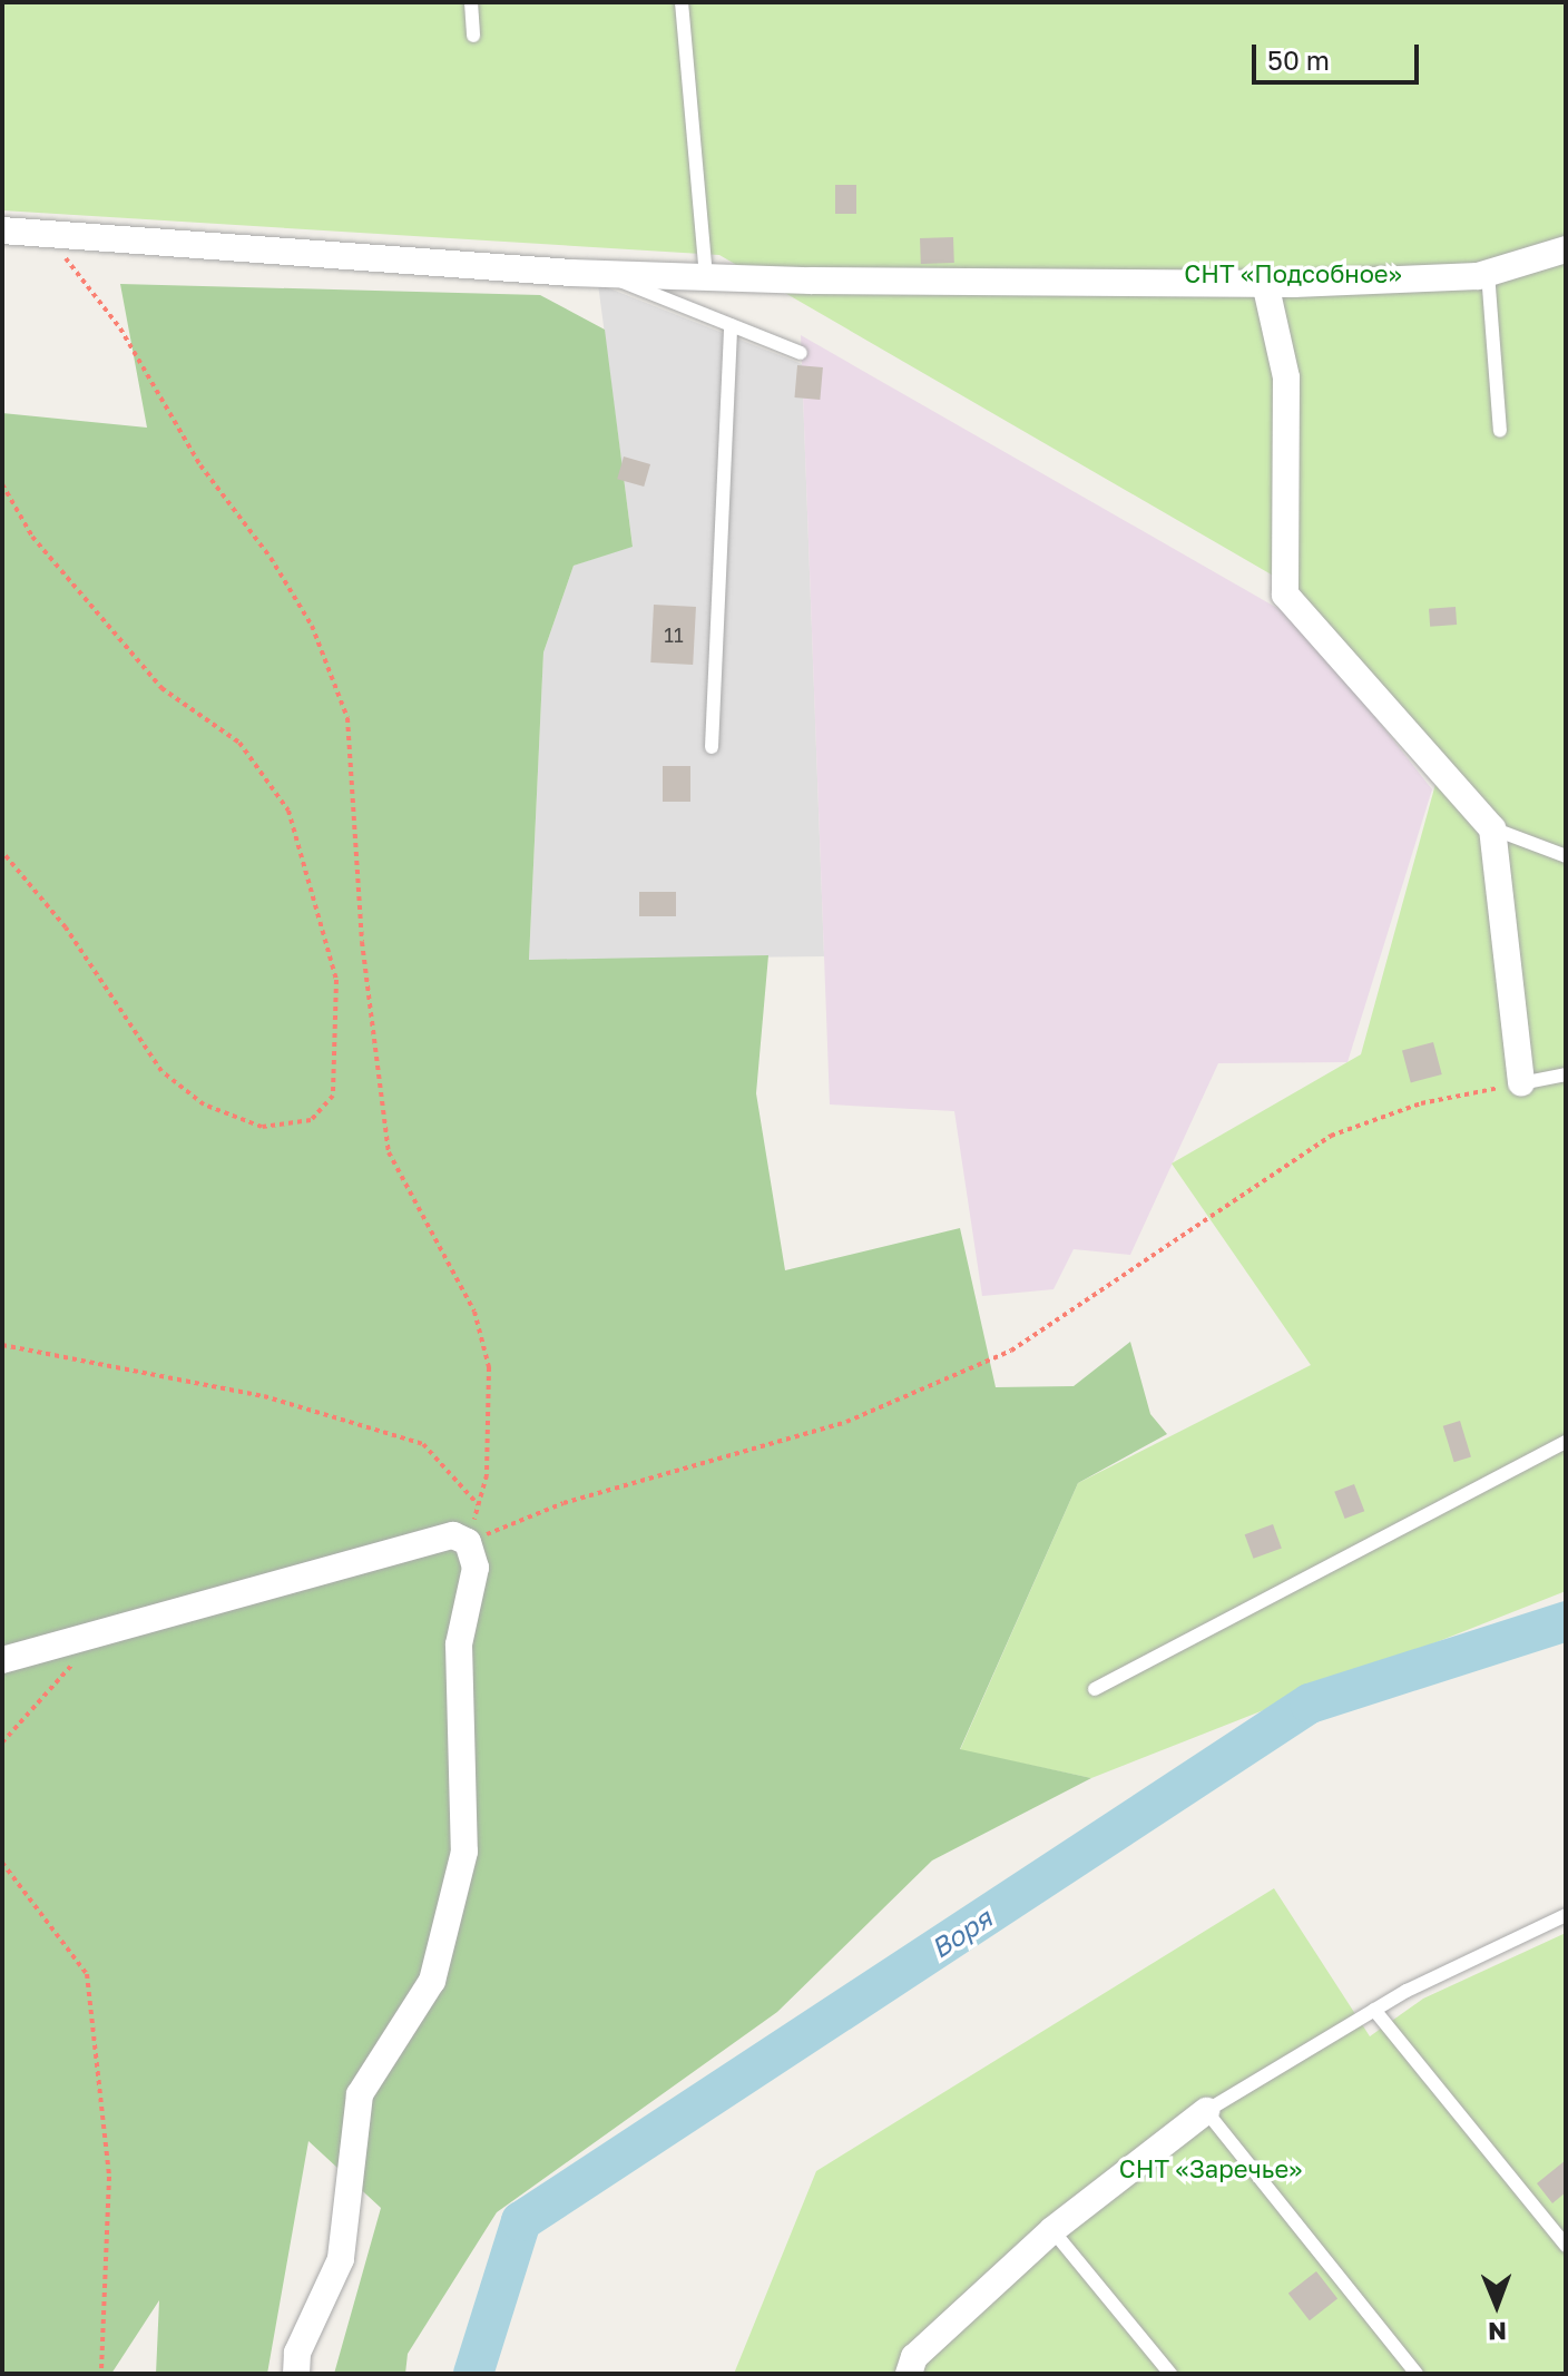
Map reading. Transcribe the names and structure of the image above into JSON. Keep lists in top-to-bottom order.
{
  "water": ["Воря"],
  "parks": ["СНТ «Подсобное»", "СНТ «Заречье»"],
  "house_numbers": ["11"],
  "scale_bar": "50 m",
  "north": "bottom"
}
